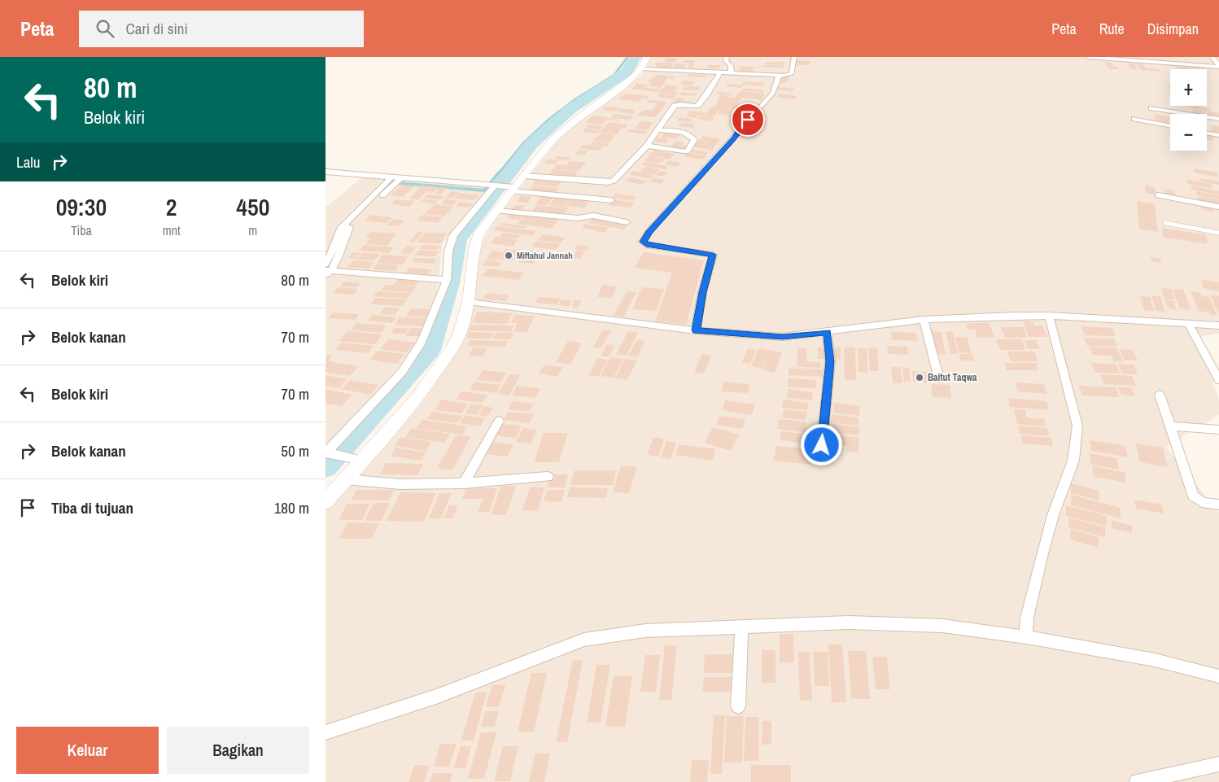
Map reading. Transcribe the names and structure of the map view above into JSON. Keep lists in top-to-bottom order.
{
  "places": ["Miftahul Jannah", "Baitut Taqwa"],
  "page": {
    "header": "Peta",
    "search": "Cari di sini",
    "nav": ["Peta", "Rute", "Disimpan"],
    "turn": ["80 m", "Belok kiri"],
    "map_buttons": ["+", "−"],
    "then": "Lalu",
    "eta": [
      "09:30",
      "Tiba",
      "2",
      "mnt",
      "450",
      "m"
    ],
    "list": [
      {
        "name": "Belok kiri",
        "value": "80 m"
      },
      {
        "name": "Belok kanan",
        "value": "70 m"
      },
      {
        "name": "Belok kiri",
        "value": "70 m"
      },
      {
        "name": "Belok kanan",
        "value": "50 m"
      },
      {
        "name": "Tiba di tujuan",
        "value": "180 m"
      }
    ],
    "buttons": ["Keluar", "Bagikan"]
  }
}
